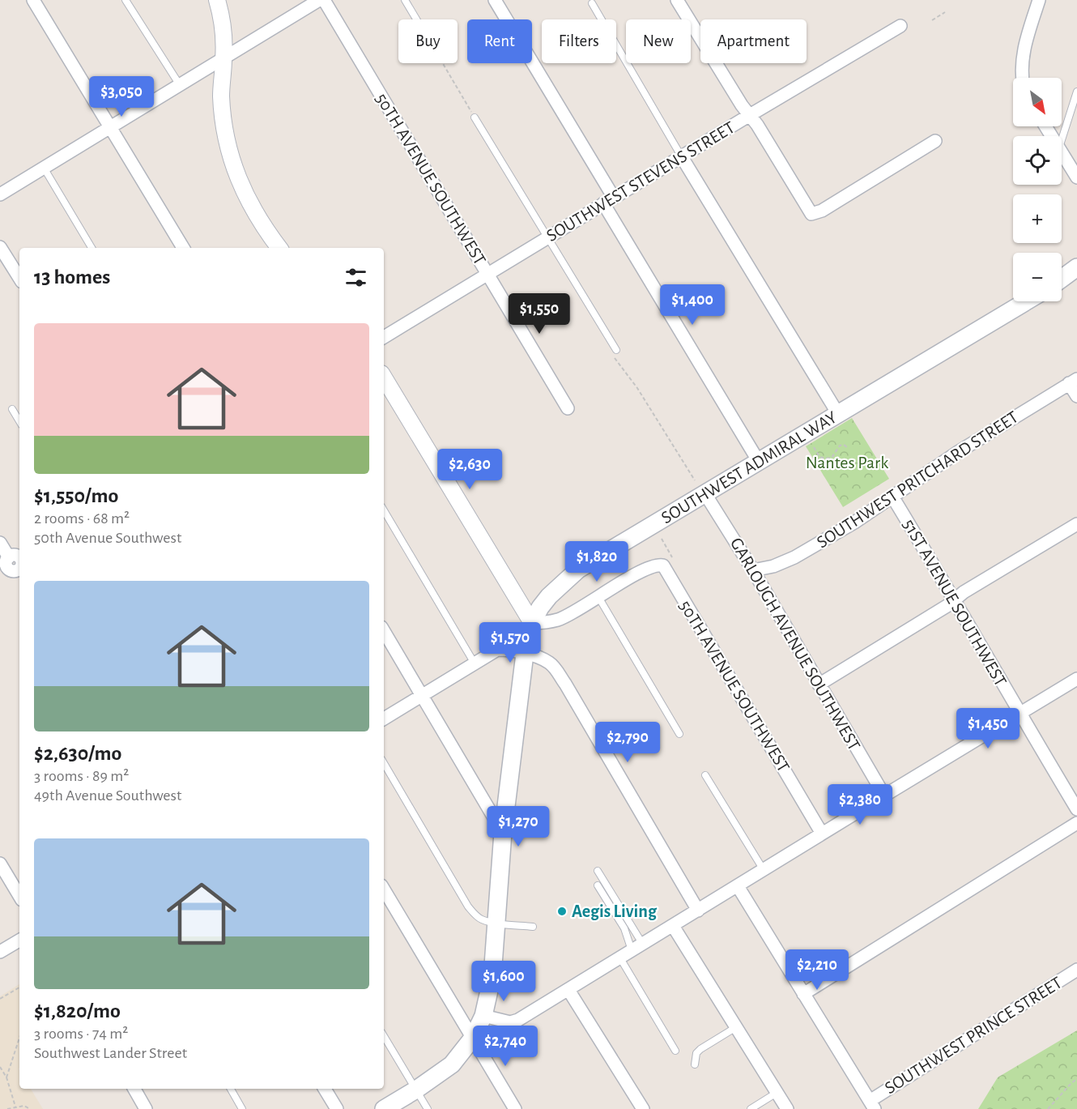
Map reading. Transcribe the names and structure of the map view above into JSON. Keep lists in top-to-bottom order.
{
  "streets": {
    "main road": ["SOUTHWEST ADMIRAL WAY"],
    "street": [
      "50TH AVENUE SOUTHWEST",
      "SOUTHWEST STEVENS STREET",
      "SOUTHWEST PRITCHARD STREET",
      "51ST AVENUE SOUTHWEST",
      "GARLOUGH AVENUE SOUTHWEST",
      "SOUTHWEST PRINCE STREET"
    ]
  },
  "crossings": [
    ["50TH AVENUE SOUTHWEST", "SOUTHWEST STEVENS STREET"],
    ["SOUTHWEST ADMIRAL WAY", "GARLOUGH AVENUE SOUTHWEST"],
    ["SOUTHWEST PRITCHARD STREET", "51ST AVENUE SOUTHWEST"],
    ["SOUTHWEST PRITCHARD STREET", "GARLOUGH AVENUE SOUTHWEST"]
  ],
  "parks": ["Nantes Park"],
  "places": ["Aegis Living"],
  "north": "bottom right",
  "page": {
    "chip": [
      "Buy",
      "Rent",
      "Filters",
      "New",
      "Apartment"
    ],
    "price": [
      "$3,050",
      "$1,400",
      "$1,550",
      "$2,630",
      "$1,820",
      "$1,570",
      "$1,450",
      "$2,790",
      "$2,380",
      "$1,270",
      "$2,210",
      "$1,600",
      "$2,740"
    ],
    "map_buttons": ["+", "−"],
    "heading": "13 homes",
    "list": [
      {
        "name": "$1,550/mo",
        "note": "2 rooms · 68 m² · 50th Avenue Southwest"
      },
      {
        "name": "$2,630/mo",
        "note": "3 rooms · 89 m² · 49th Avenue Southwest"
      },
      {
        "name": "$1,820/mo",
        "note": "3 rooms · 74 m² · Southwest Lander Street"
      }
    ]
  }
}
